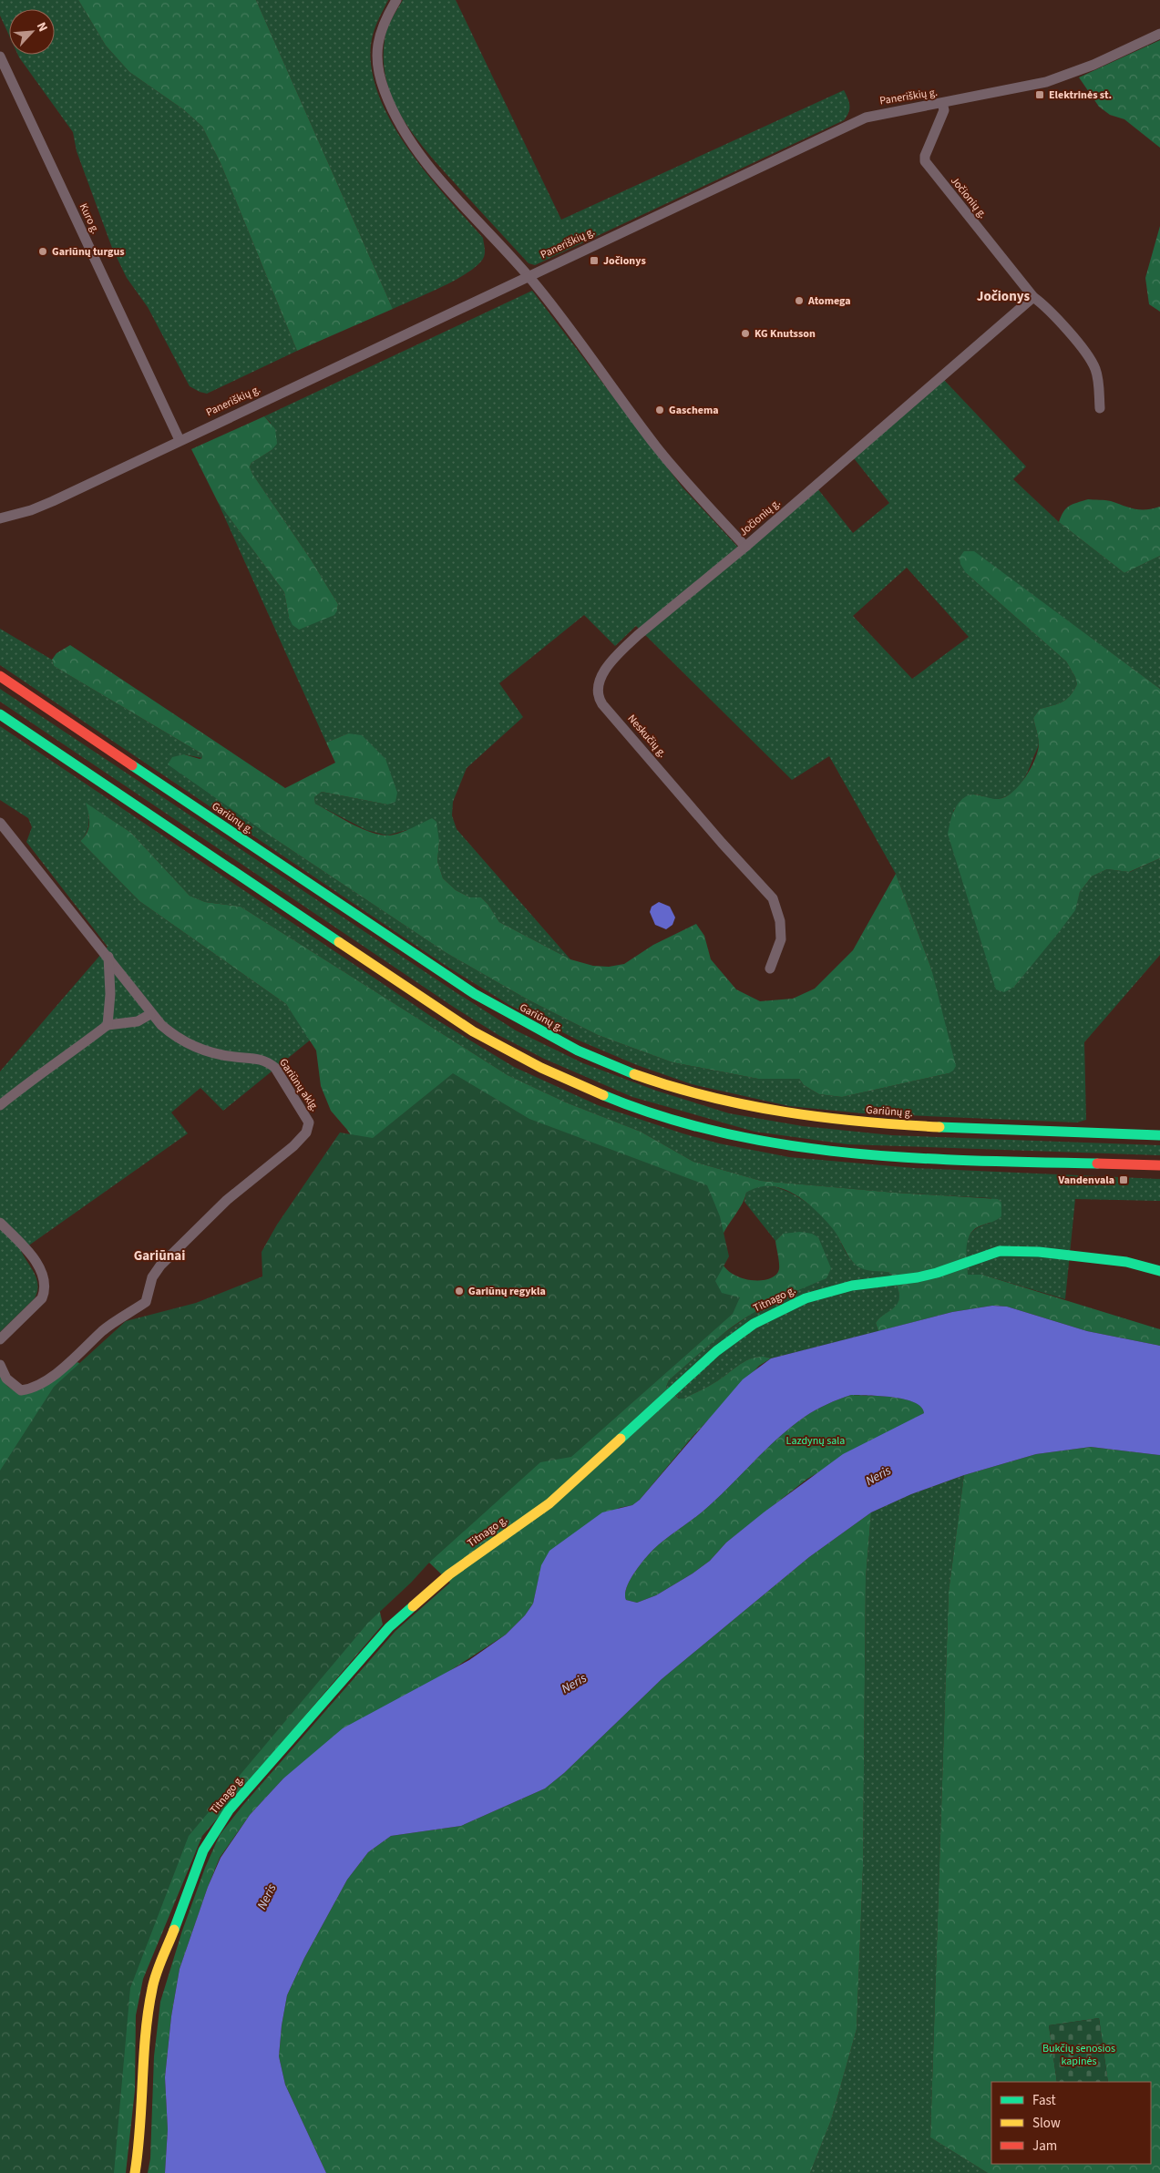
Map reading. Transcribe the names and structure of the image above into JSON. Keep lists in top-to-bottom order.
{
  "streets": {
    "main road": ["Gariūnų g.", "Titnago g."],
    "street": [
      "Paneriškių g.",
      "Jočionių g.",
      "Kuro g.",
      "Neskučių g.",
      "Gariūnų aklg."
    ]
  },
  "crossings": [
    ["Paneriškių g.", "Jočionių g."],
    ["Paneriškių g.", "Kuro g."],
    ["Jočionių g.", "Neskučių g."]
  ],
  "districts": ["Jočionys", "Gariūnai"],
  "water": ["Neris"],
  "parks": ["Lazdynų sala", "Bukčių senosios kapinės"],
  "places": {
    "transit": ["Elektrinės st.", "Jočionys", "Vandenvala"],
    "other": [
      "Gariūnų turgus",
      "Atomega",
      "KG Knutsson",
      "Gaschema",
      "Gariūnų regykla"
    ]
  },
  "legend": ["Fast", "Slow", "Jam"],
  "north": "top right"
}
